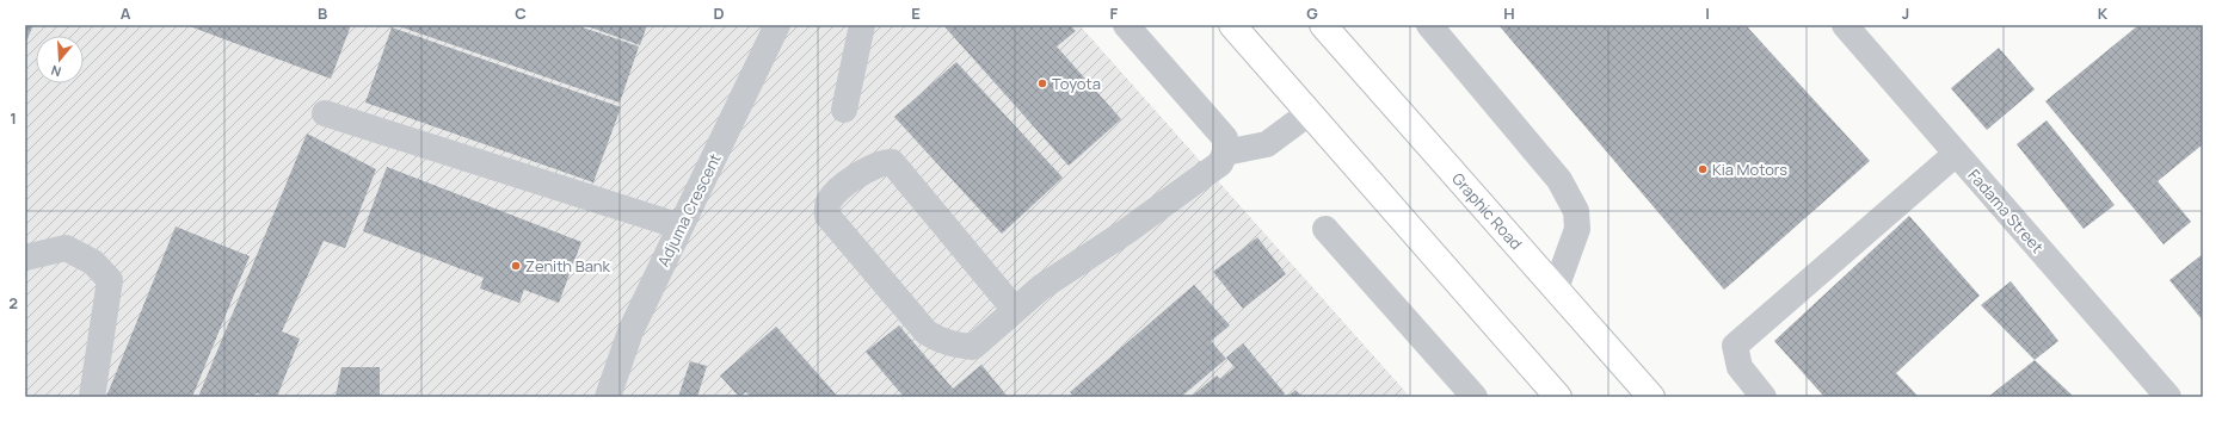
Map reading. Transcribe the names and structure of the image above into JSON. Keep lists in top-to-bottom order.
{
  "streets": {
    "main road": ["Graphic Road"],
    "street": ["Adjuma Crescent", "Fadama Street"]
  },
  "places": ["Toyota", "Kia Motors", "Zenith Bank"],
  "north": "bottom",
  "grid": {
    "columns": [
      "A",
      "B",
      "C",
      "D",
      "E",
      "F",
      "G",
      "H",
      "I",
      "J",
      "K"
    ],
    "rows": ["1", "2"]
  }
}
